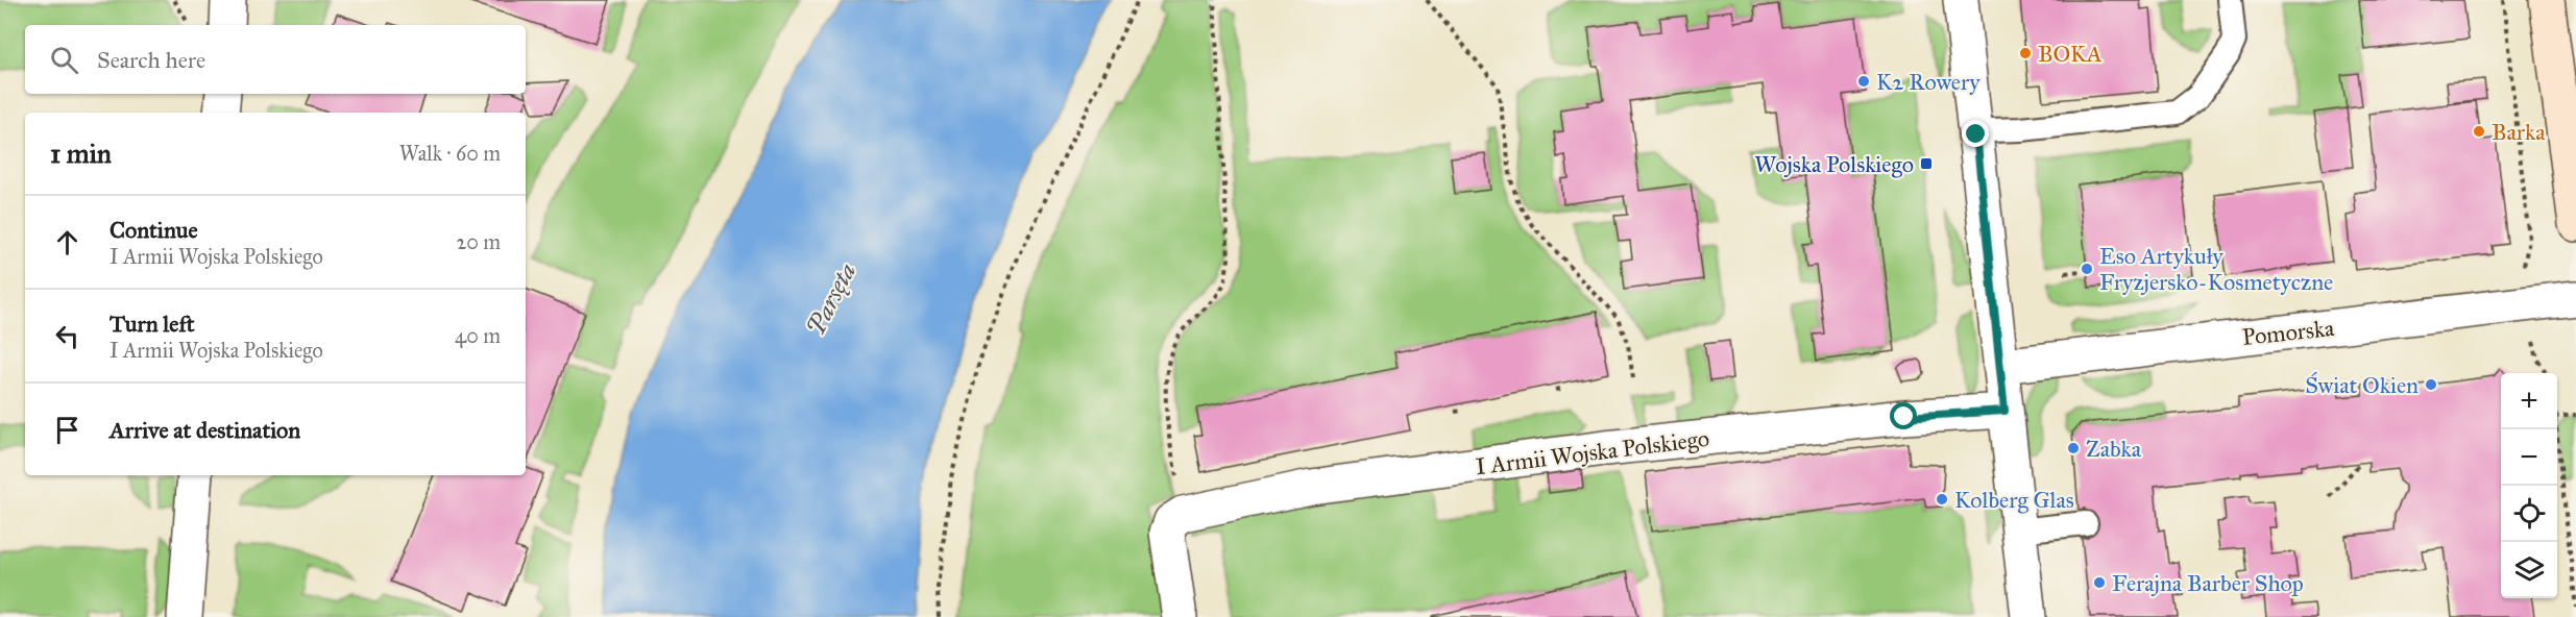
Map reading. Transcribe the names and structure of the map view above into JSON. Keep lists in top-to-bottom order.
{
  "streets": {
    "street": ["Pomorska", "I Armii Wojska Polskiego"]
  },
  "water": ["Parsęta"],
  "places": {
    "other": [
      "BOKA",
      "K2 Rowery",
      "Barka",
      "Eso Artykuły Fryzjersko-Kosmetyczne",
      "Świat Okien",
      "Zabka",
      "Kolberg Glas",
      "Ferajna Barber Shop"
    ],
    "transit": ["Wojska Polskiego"]
  },
  "page": {
    "search": "Search here",
    "heading": ["1 min", "Walk · 60 m"],
    "list": [
      ["Continue", "I Armii Wojska Polskiego", "20 m"],
      ["Turn left", "I Armii Wojska Polskiego", "40 m"],
      "Arrive at destination"
    ],
    "map_buttons": ["+", "−"]
  }
}
